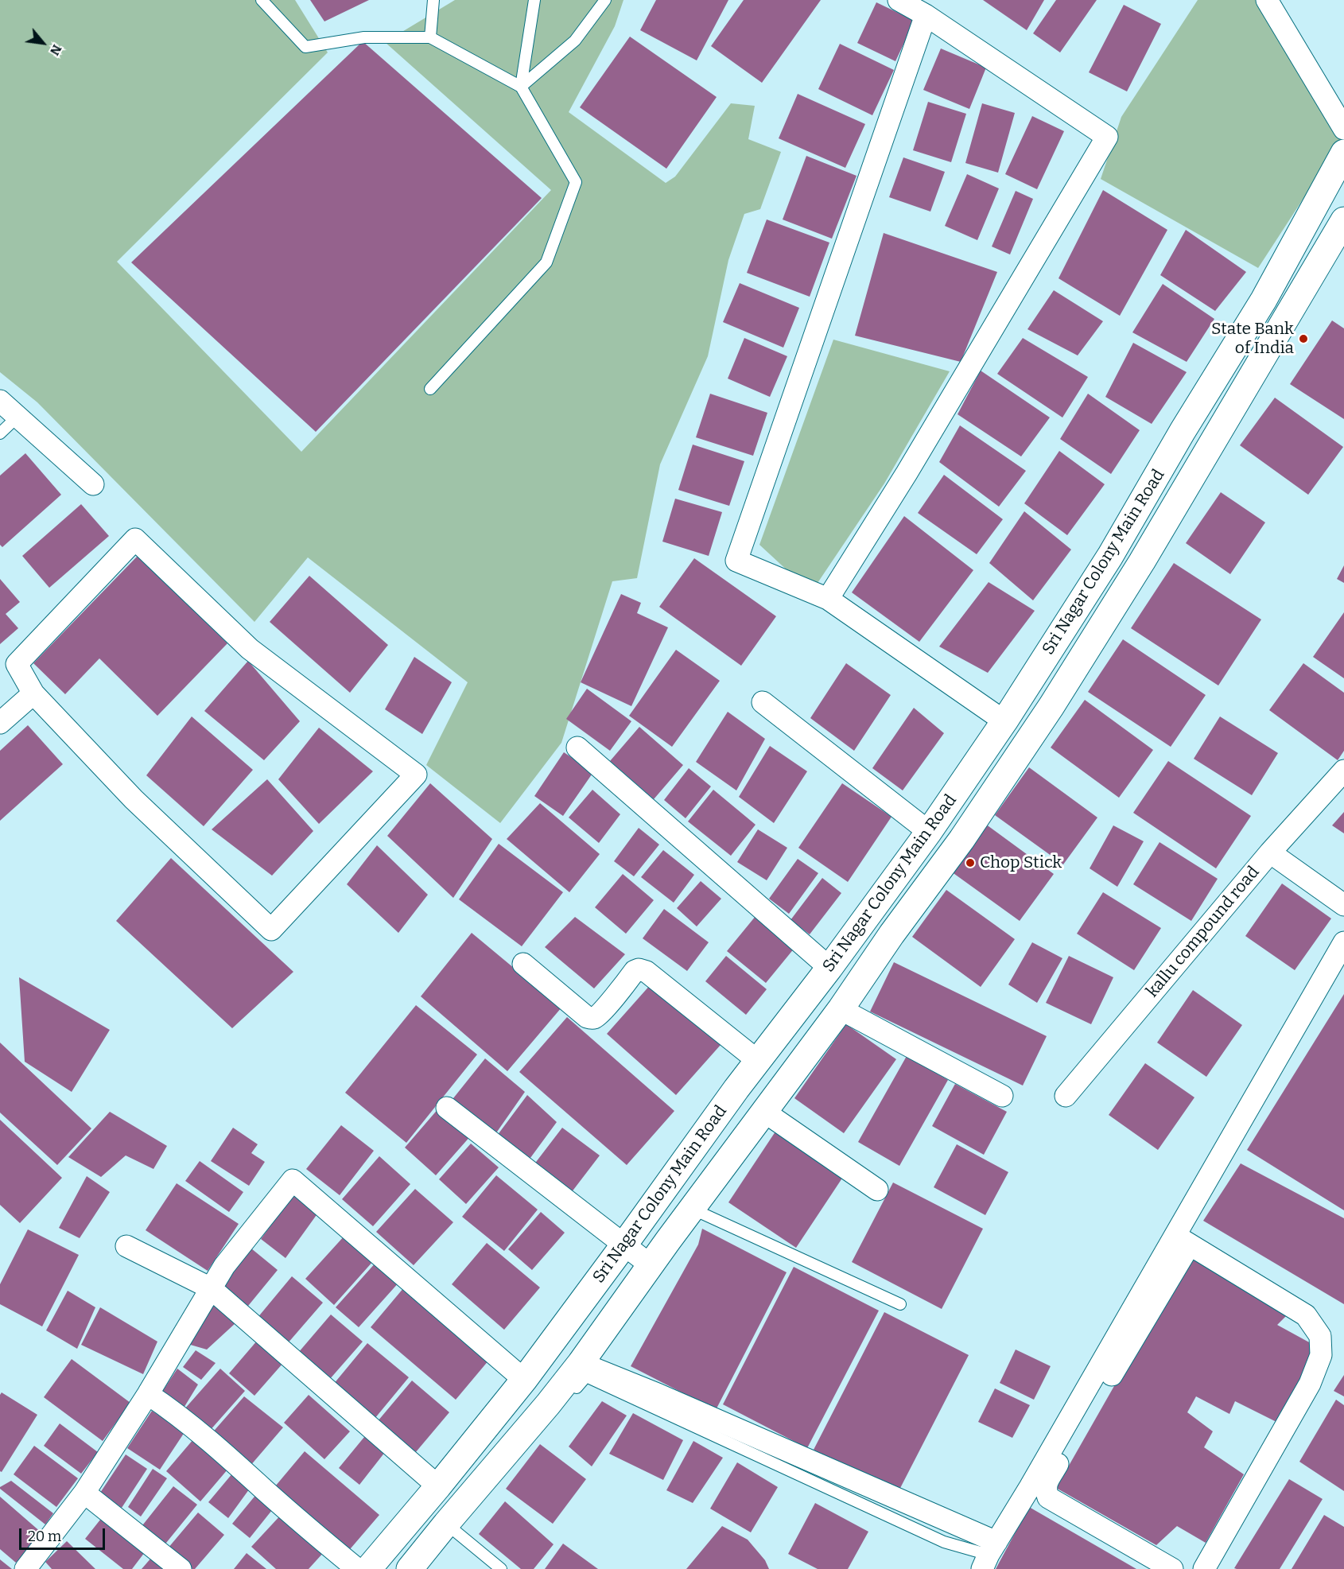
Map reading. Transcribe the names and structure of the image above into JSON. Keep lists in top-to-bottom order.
{
  "streets": {
    "main road": ["Sri Nagar Colony Main Road"],
    "street": ["kallu compound road"]
  },
  "places": ["State Bank of India", "Chop Stick"],
  "scale_bar": "20 m",
  "north": "bottom right"
}
